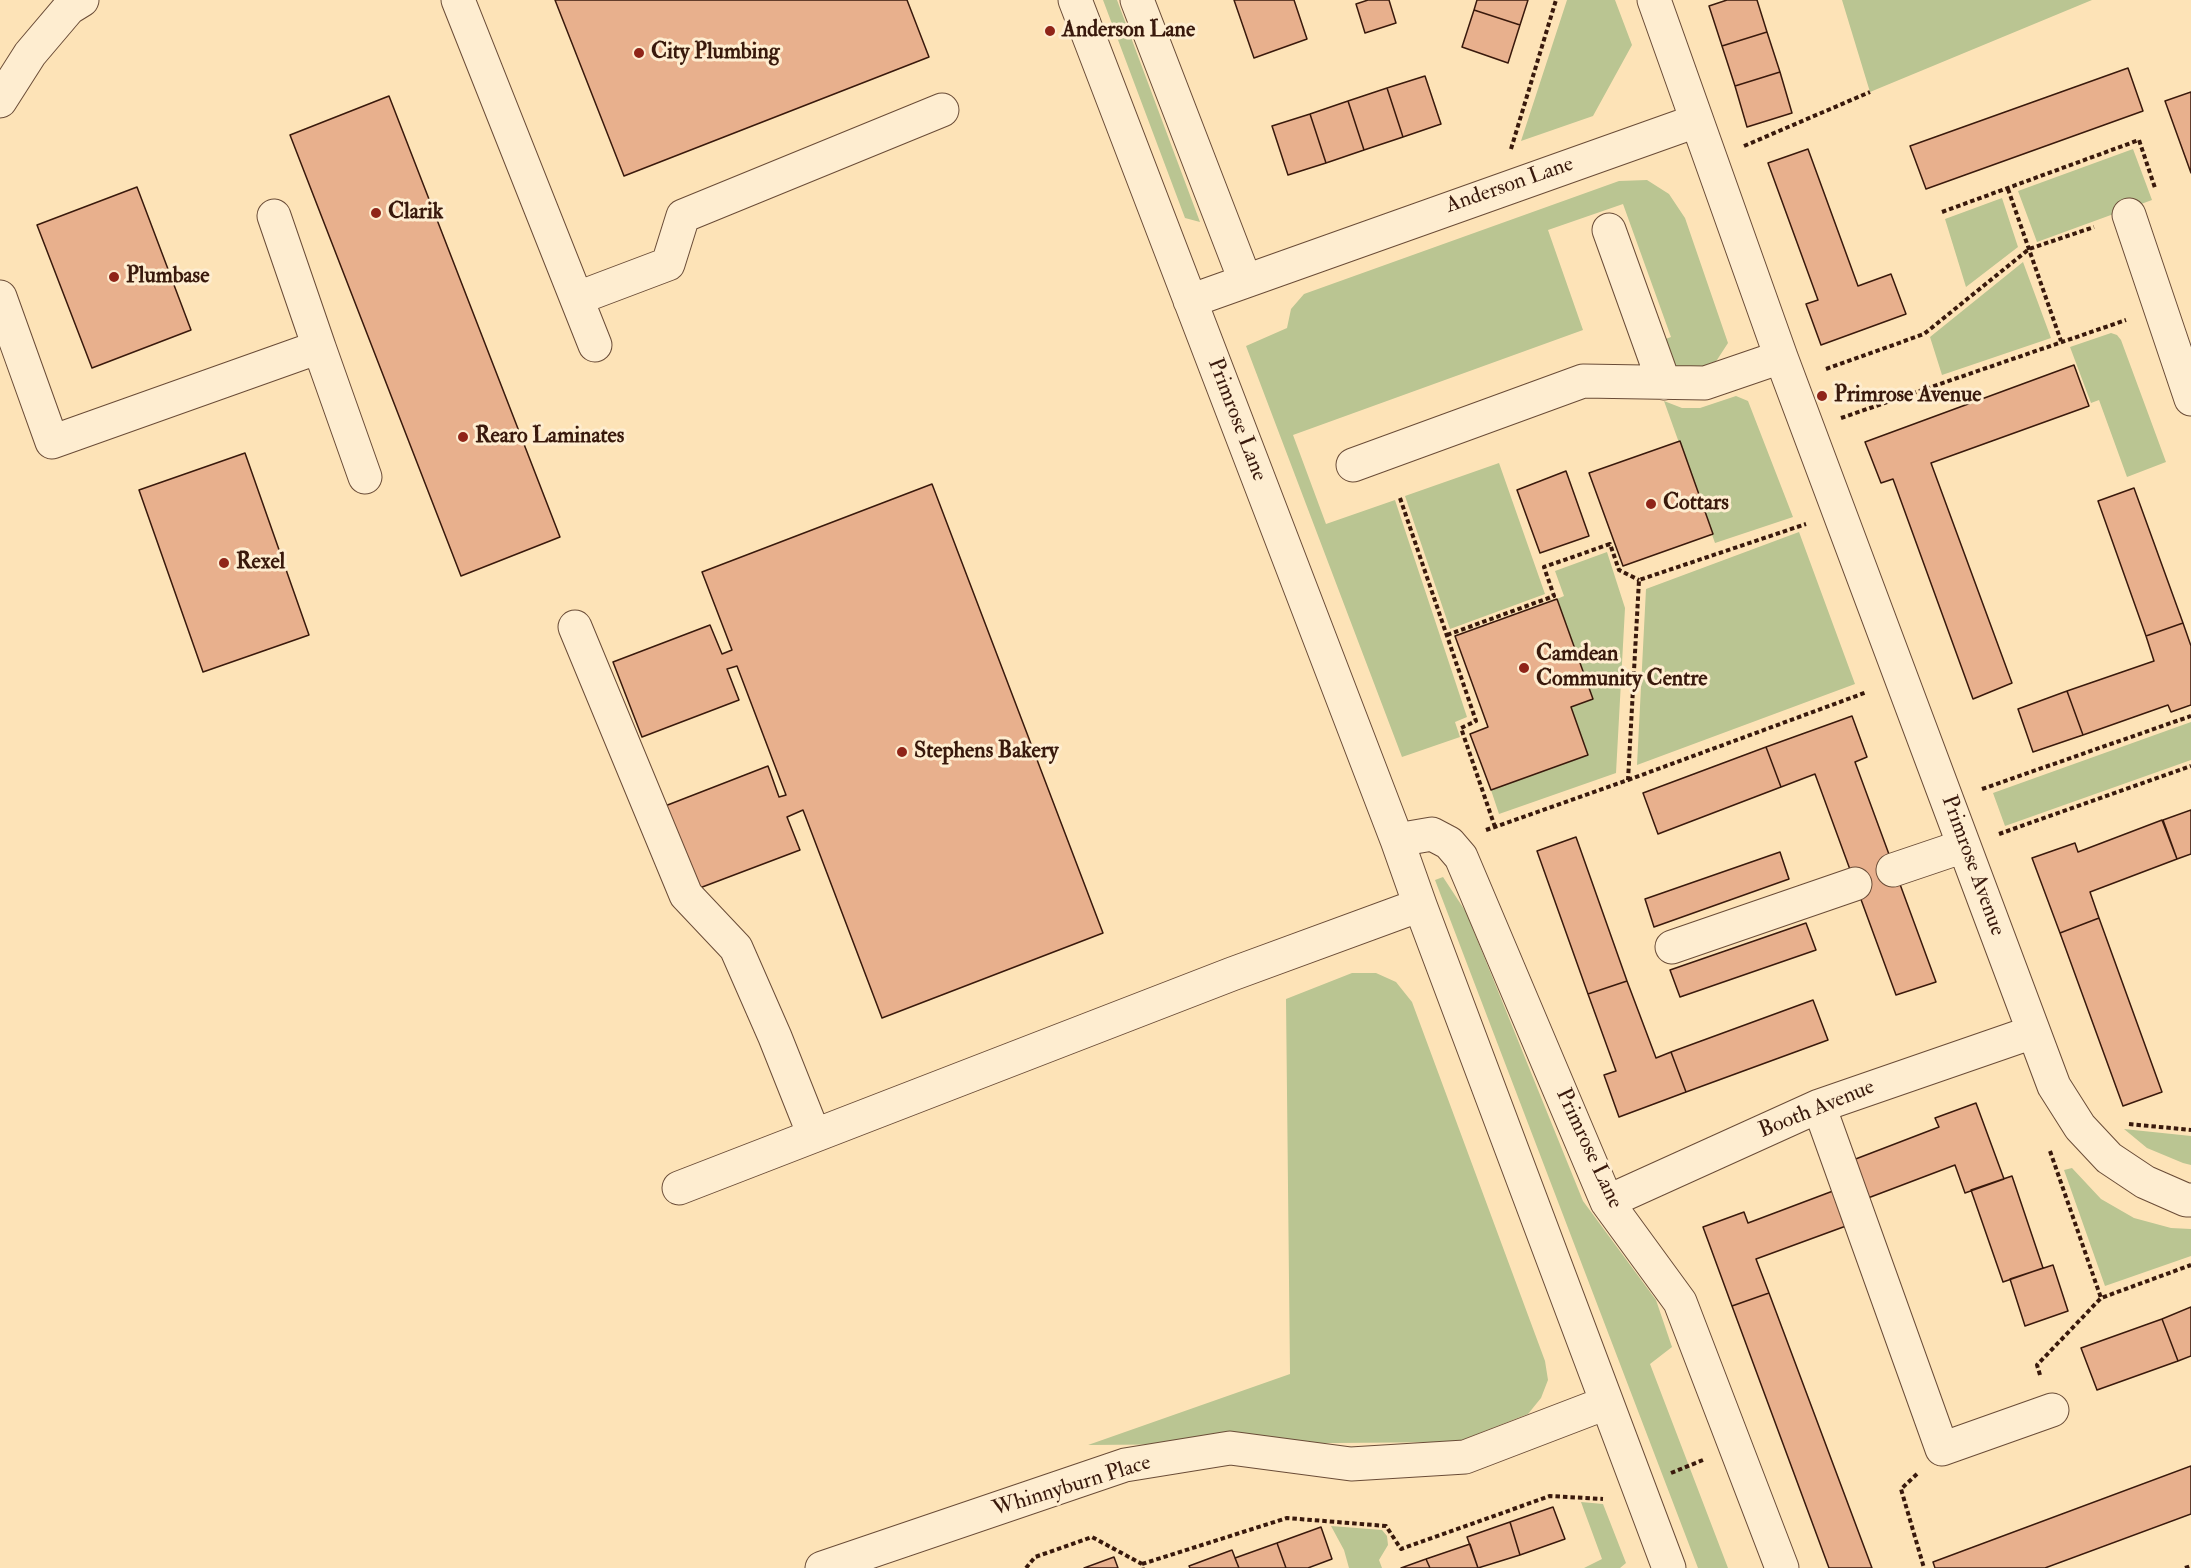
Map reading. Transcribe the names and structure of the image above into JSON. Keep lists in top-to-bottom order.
{
  "streets": {
    "street": [
      "Anderson Lane",
      "Primrose Lane",
      "Primrose Avenue",
      "Booth Avenue",
      "Whinnyburn Place"
    ]
  },
  "crossings": [
    ["Anderson Lane", "Primrose Lane"],
    ["Anderson Lane", "Primrose Avenue"],
    ["Primrose Lane", "Booth Avenue"],
    ["Primrose Lane", "Whinnyburn Place"],
    ["Primrose Avenue", "Booth Avenue"]
  ],
  "places": [
    "Anderson Lane",
    "City Plumbing",
    "Clarik",
    "Plumbase",
    "Primrose Avenue",
    "Rearo Laminates",
    "Cottars",
    "Rexel",
    "Camdean Community Centre",
    "Stephens Bakery"
  ]
}
